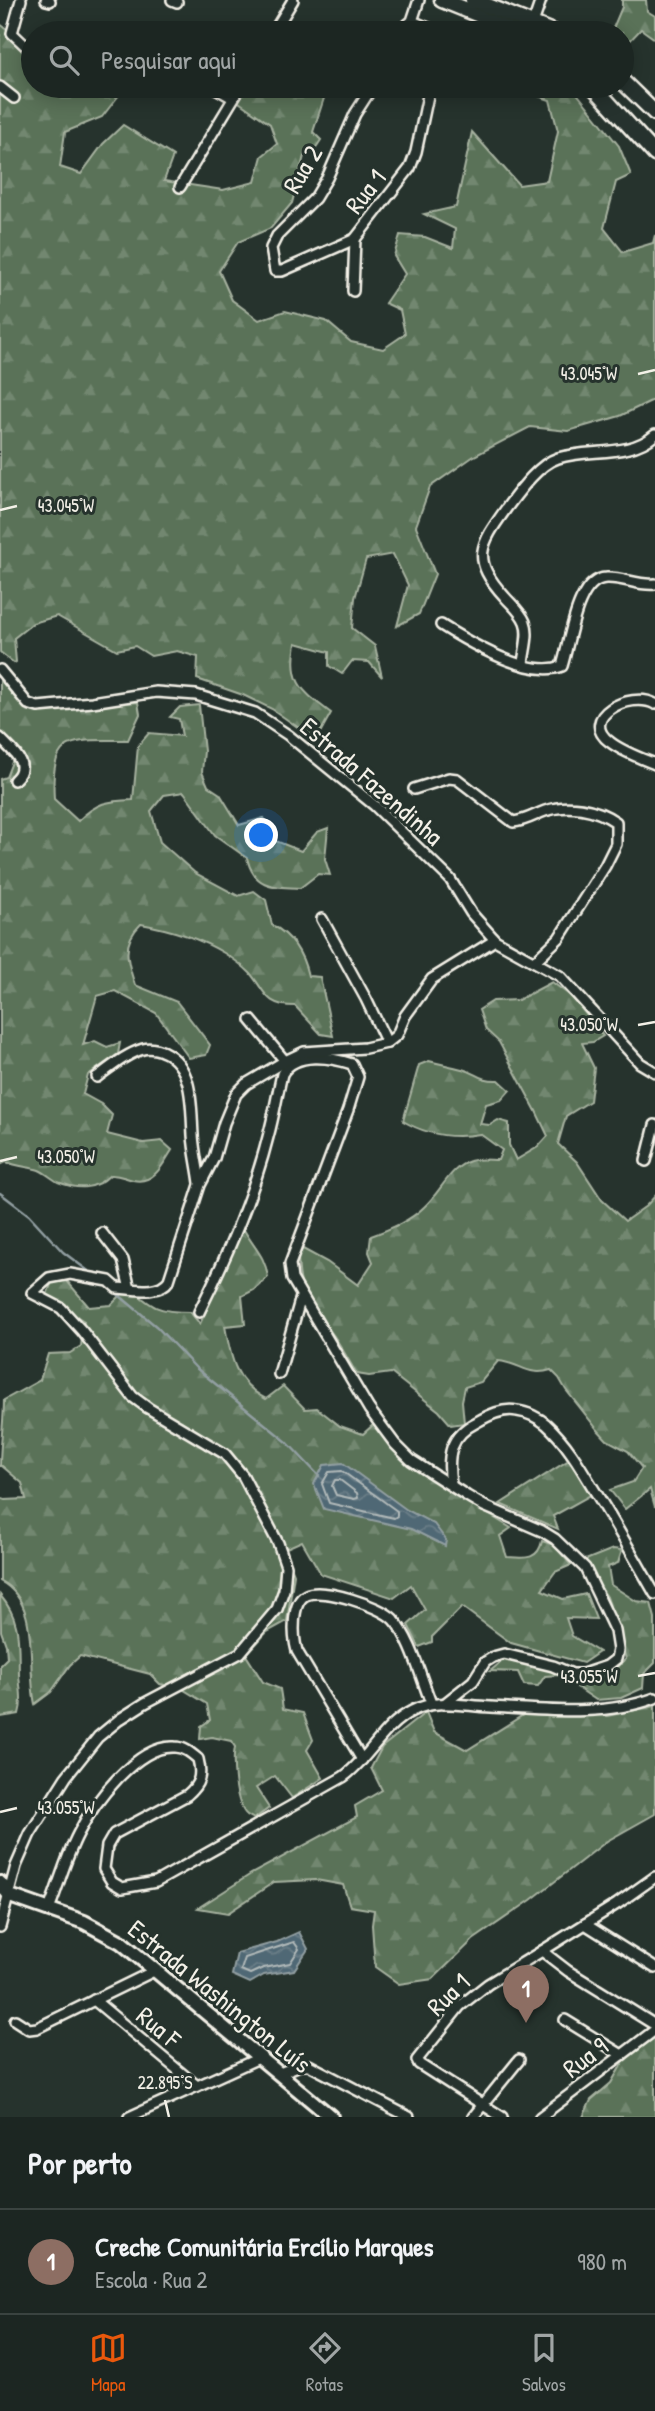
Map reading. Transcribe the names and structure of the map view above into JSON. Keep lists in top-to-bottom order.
{
  "streets": {
    "street": [
      "Rua 2",
      "Rua 1",
      "Estrada Fazendinha",
      "Estrada Washington Luís",
      "Rua F",
      "Rua 9"
    ]
  },
  "crossings": [
    ["Rua 2", "Rua 1"],
    ["Estrada Washington Luís", "Rua F"]
  ],
  "page": {
    "search": "Pesquisar aqui",
    "pins": "1",
    "heading": "Por perto",
    "list": [
      {
        "mark": "1",
        "name": "Creche Comunitária Ercílio Marques",
        "note": "Escola · Rua 2",
        "value": "980 m"
      }
    ],
    "nav": ["Mapa", "Rotas", "Salvos"]
  },
  "coordinates": [
    "43.045°W",
    "43.050°W",
    "43.055°W",
    "22.895°S"
  ]
}
